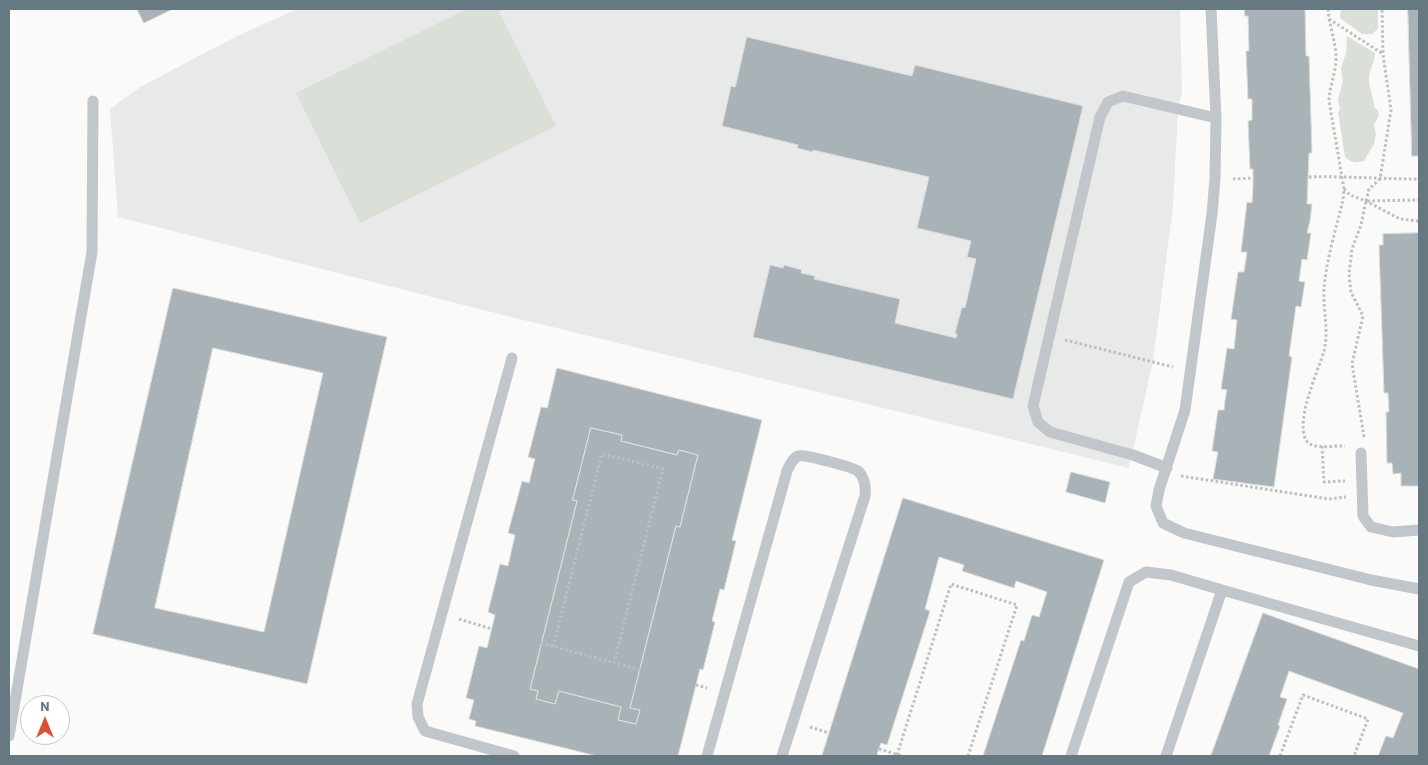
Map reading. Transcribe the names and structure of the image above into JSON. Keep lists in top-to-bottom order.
{
  "north": "top"
}
